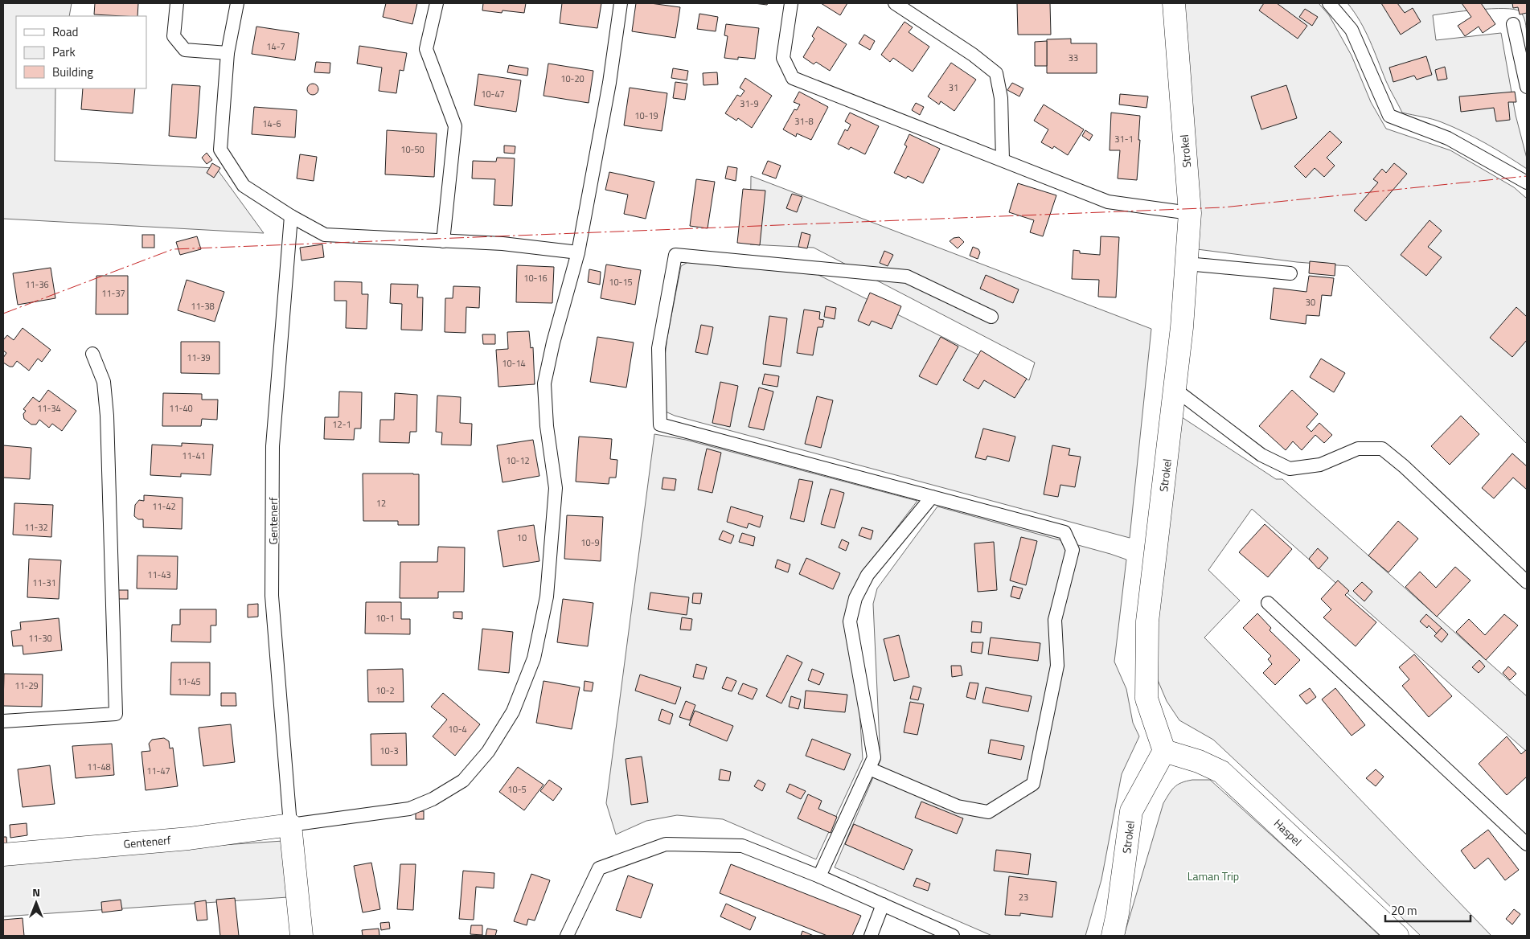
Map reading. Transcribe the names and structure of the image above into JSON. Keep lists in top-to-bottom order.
{
  "streets": {
    "street": ["Strokel", "Gentenerf", "Haspel"]
  },
  "crossings": [
    ["Strokel", "Haspel"]
  ],
  "parks": ["Laman Trip"],
  "house_numbers": [
    "14-7",
    "33",
    "10-20",
    "31",
    "10-47",
    "31-9",
    "10-19",
    "31-8",
    "14-6",
    "31-1",
    "10-50",
    "10-16",
    "10-15",
    "11-36",
    "11-37",
    "30",
    "11-38",
    "11-39",
    "10-14",
    "11-34",
    "11-40",
    "12-1",
    "11-41",
    "10-12",
    "12",
    "11-42",
    "11-32",
    "10",
    "10-9",
    "11-43",
    "11-31",
    "10-1",
    "11-30",
    "11-45",
    "11-29",
    "10-2",
    "10-4",
    "10-3",
    "11-48",
    "11-47",
    "10-5",
    "23"
  ],
  "legend": ["Road", "Park", "Building"],
  "scale_bar": "20 m",
  "north": "top"
}
